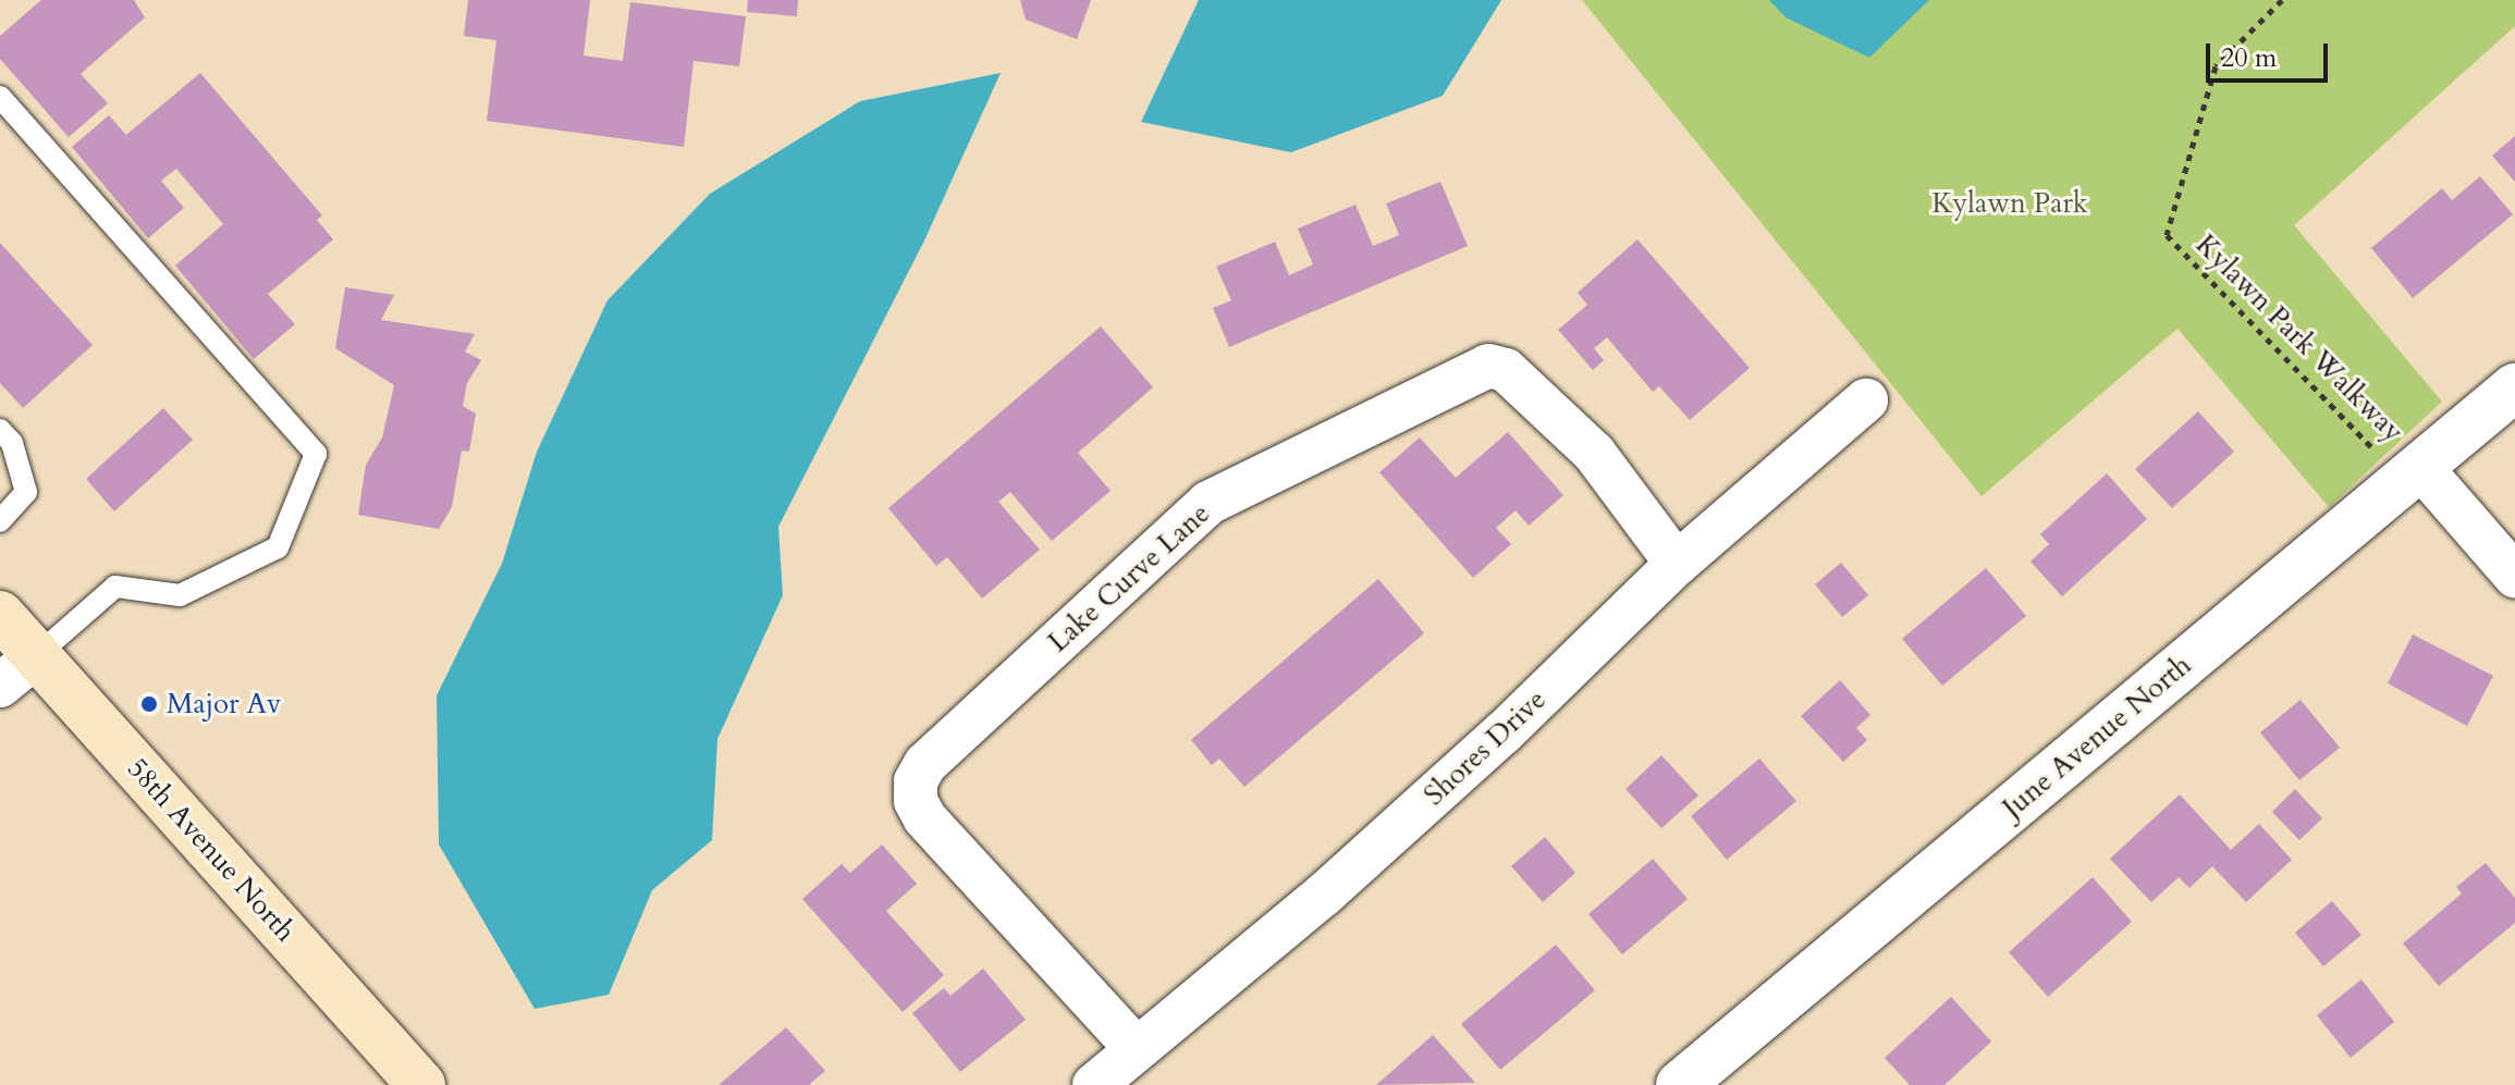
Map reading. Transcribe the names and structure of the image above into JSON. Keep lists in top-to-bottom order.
{
  "streets": {
    "main road": ["58th Avenue North"],
    "street": ["Lake Curve Lane", "June Avenue North", "Shores Drive"],
    "path": ["Kylawn Park Walkway"]
  },
  "crossings": [
    ["Kylawn Park Walkway", "June Avenue North"],
    ["Lake Curve Lane", "Shores Drive"]
  ],
  "parks": ["Kylawn Park"],
  "places": ["Major Av"],
  "scale_bar": "20 m"
}
